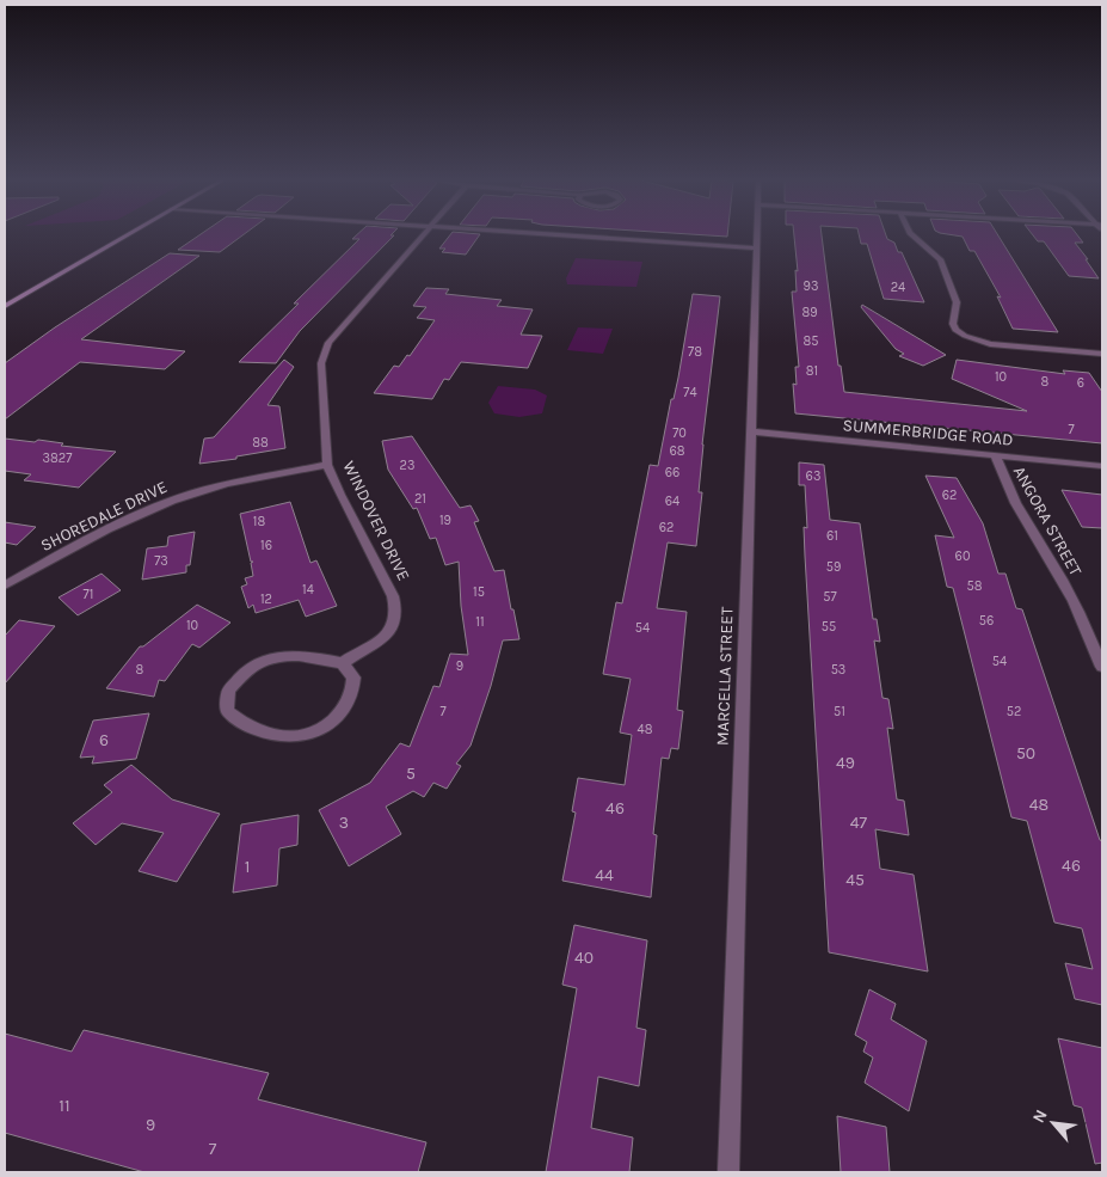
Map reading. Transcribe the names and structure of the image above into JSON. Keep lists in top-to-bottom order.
{
  "streets": {
    "street": [
      "SUMMERBRIDGE ROAD",
      "SHOREDALE DRIVE",
      "WINDOVER DRIVE",
      "ANGORA STREET",
      "MARCELLA STREET"
    ]
  },
  "crossings": [
    ["SUMMERBRIDGE ROAD", "ANGORA STREET"],
    ["SUMMERBRIDGE ROAD", "MARCELLA STREET"],
    ["SHOREDALE DRIVE", "WINDOVER DRIVE"]
  ],
  "house_numbers": [
    "93",
    "24",
    "89",
    "85",
    "78",
    "81",
    "10",
    "8",
    "6",
    "74",
    "7",
    "70",
    "88",
    "68",
    "3827",
    "23",
    "66",
    "63",
    "62",
    "21",
    "64",
    "19",
    "18",
    "62",
    "61",
    "16",
    "60",
    "73",
    "59",
    "58",
    "14",
    "15",
    "71",
    "57",
    "12",
    "56",
    "11",
    "10",
    "55",
    "54",
    "54",
    "9",
    "8",
    "53",
    "7",
    "51",
    "52",
    "48",
    "6",
    "50",
    "49",
    "5",
    "48",
    "46",
    "3",
    "47",
    "46",
    "1",
    "44",
    "45",
    "40",
    "11",
    "9",
    "7"
  ],
  "north": "top left"
}
